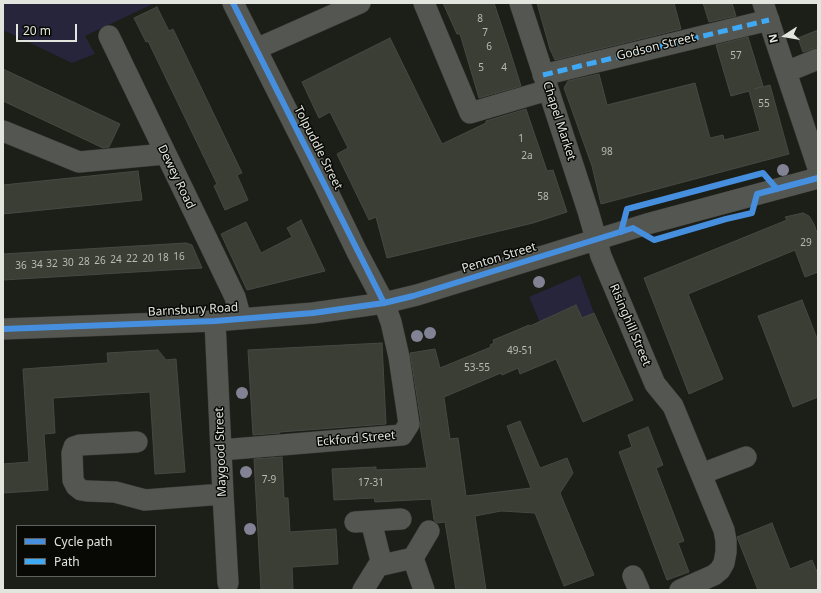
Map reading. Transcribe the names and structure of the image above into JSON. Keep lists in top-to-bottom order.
{
  "streets": {
    "street": [
      "Godson Street",
      "Chapel Market",
      "Tolpuddle Street",
      "Dewey Road",
      "Penton Street",
      "Barnsbury Road",
      "Risinghill Street",
      "Eckford Street",
      "Maygood Street"
    ]
  },
  "crossings": [
    ["Godson Street", "Chapel Market"],
    ["Chapel Market", "Penton Street"],
    ["Chapel Market", "Risinghill Street"],
    ["Tolpuddle Street", "Penton Street"],
    ["Tolpuddle Street", "Barnsbury Road"],
    ["Tolpuddle Street", "Eckford Street"],
    ["Dewey Road", "Barnsbury Road"],
    ["Penton Street", "Barnsbury Road"],
    ["Penton Street", "Risinghill Street"],
    ["Penton Street", "Eckford Street"],
    ["Barnsbury Road", "Eckford Street"],
    ["Barnsbury Road", "Maygood Street"],
    ["Eckford Street", "Maygood Street"]
  ],
  "house_numbers": [
    "8",
    "7",
    "6",
    "57",
    "5",
    "4",
    "55",
    "1",
    "98",
    "2a",
    "58",
    "29",
    "16",
    "18",
    "22",
    "20",
    "24",
    "26",
    "28",
    "30",
    "32",
    "34",
    "36",
    "49-51",
    "53-55",
    "7-9",
    "17-31"
  ],
  "legend": ["Cycle path", "Path"],
  "scale_bar": "20 m",
  "north": "left"
}
